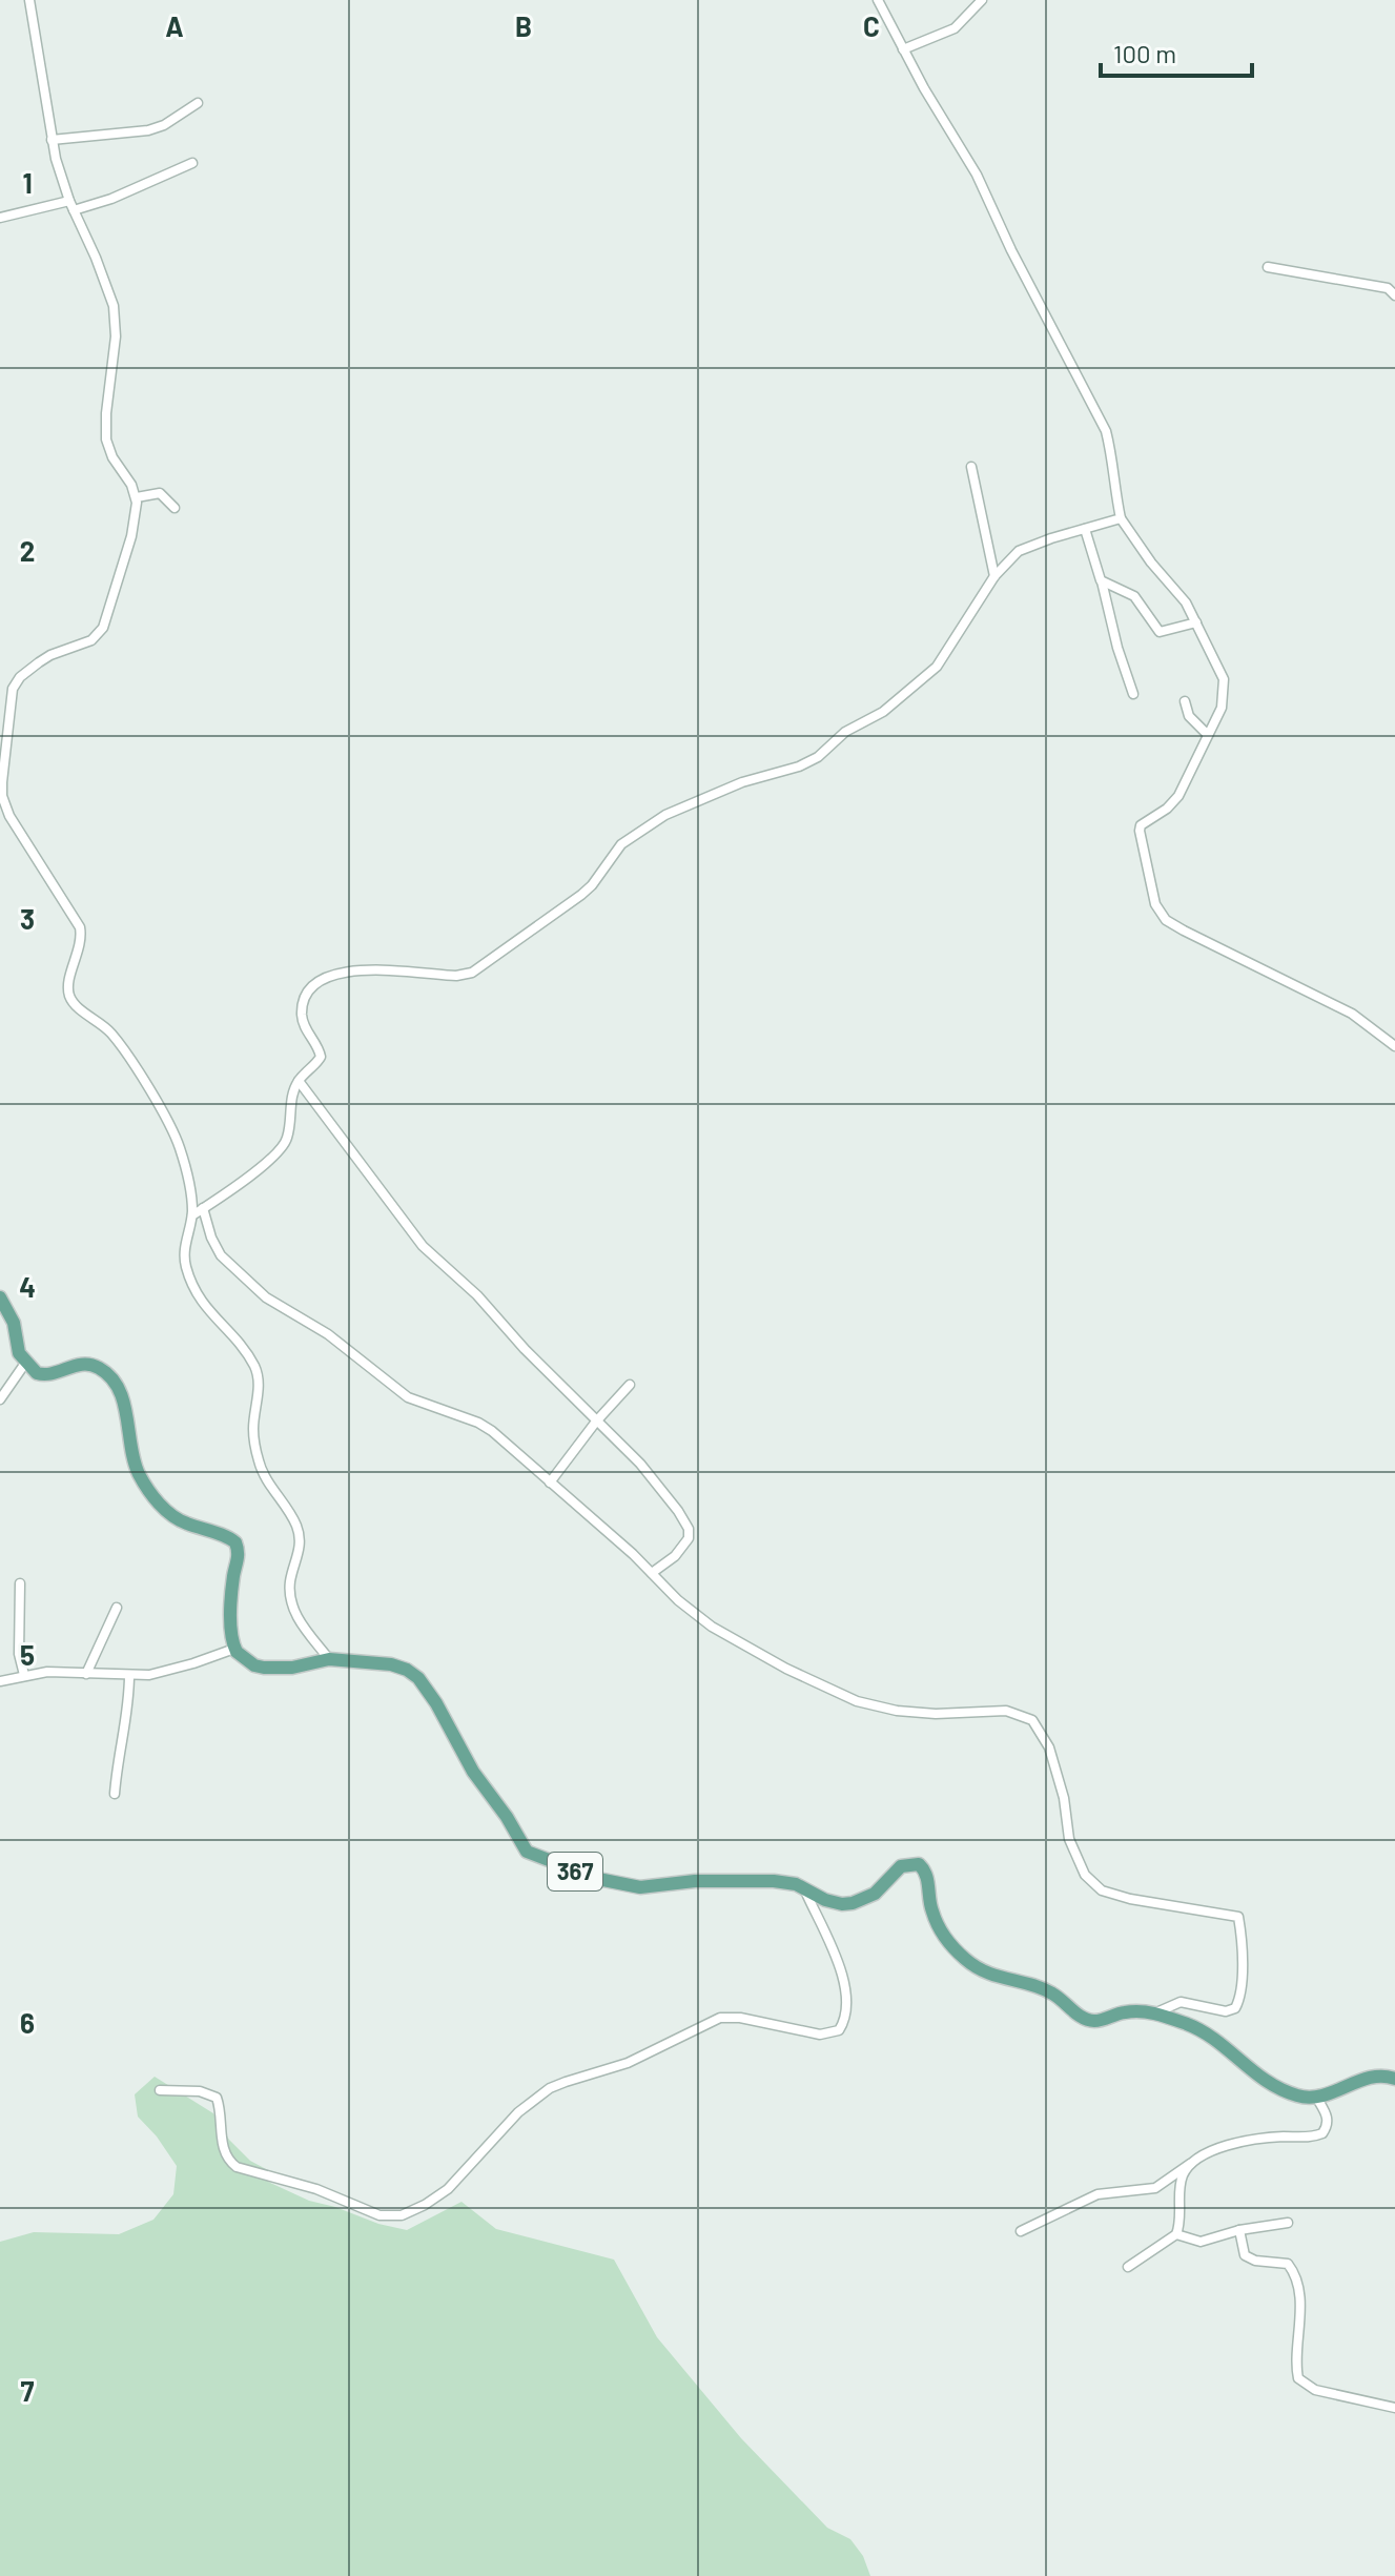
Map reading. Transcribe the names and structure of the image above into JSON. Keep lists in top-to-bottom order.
{
  "streets": {
    "main road": ["367"]
  },
  "scale_bar": "100 m",
  "grid": {
    "columns": ["A", "B", "C"],
    "rows": [
      "1",
      "2",
      "3",
      "4",
      "5",
      "6",
      "7"
    ]
  }
}
